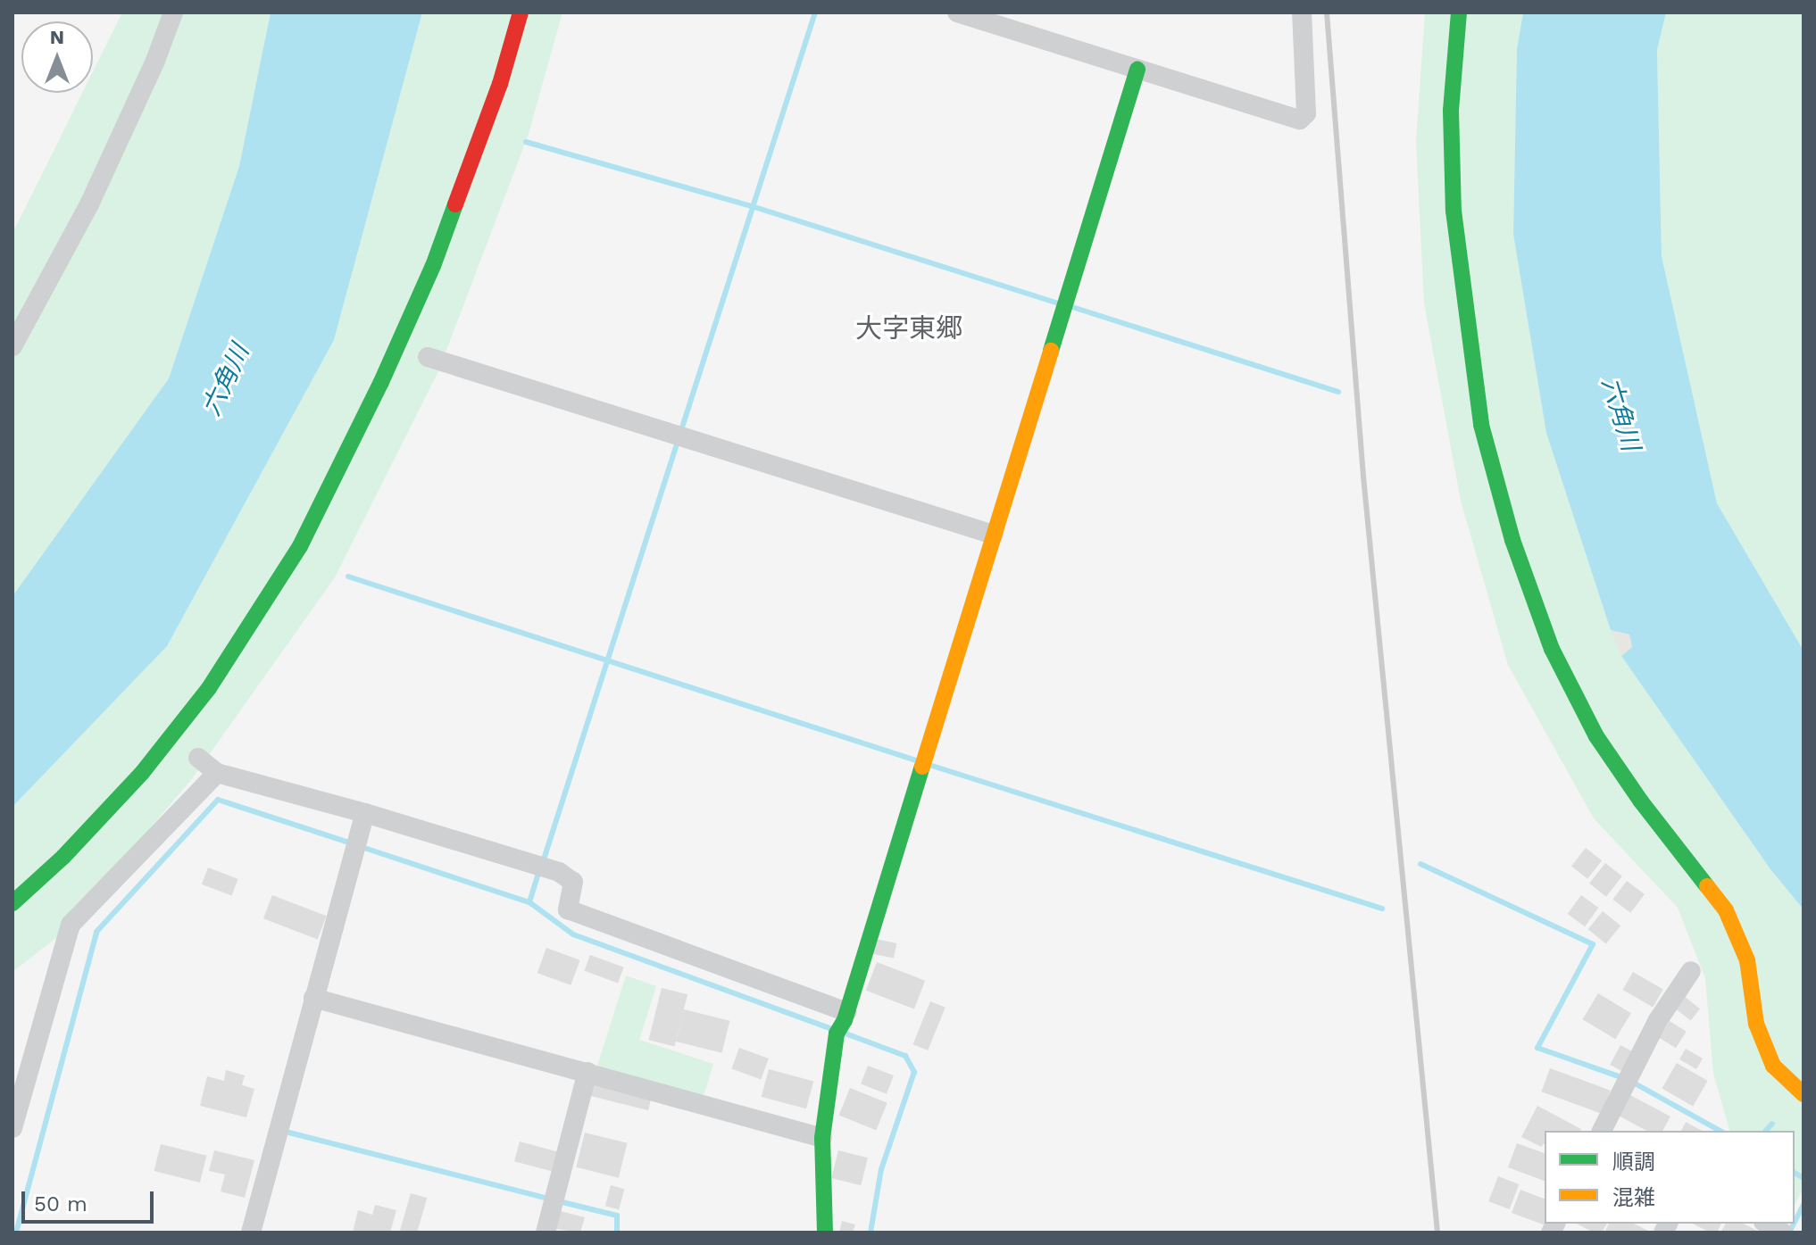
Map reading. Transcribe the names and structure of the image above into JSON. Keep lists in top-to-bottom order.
{
  "districts": ["大字東郷"],
  "water": ["六角川"],
  "legend": ["順調", "混雑"],
  "scale_bar": "50 m",
  "north": "top"
}
